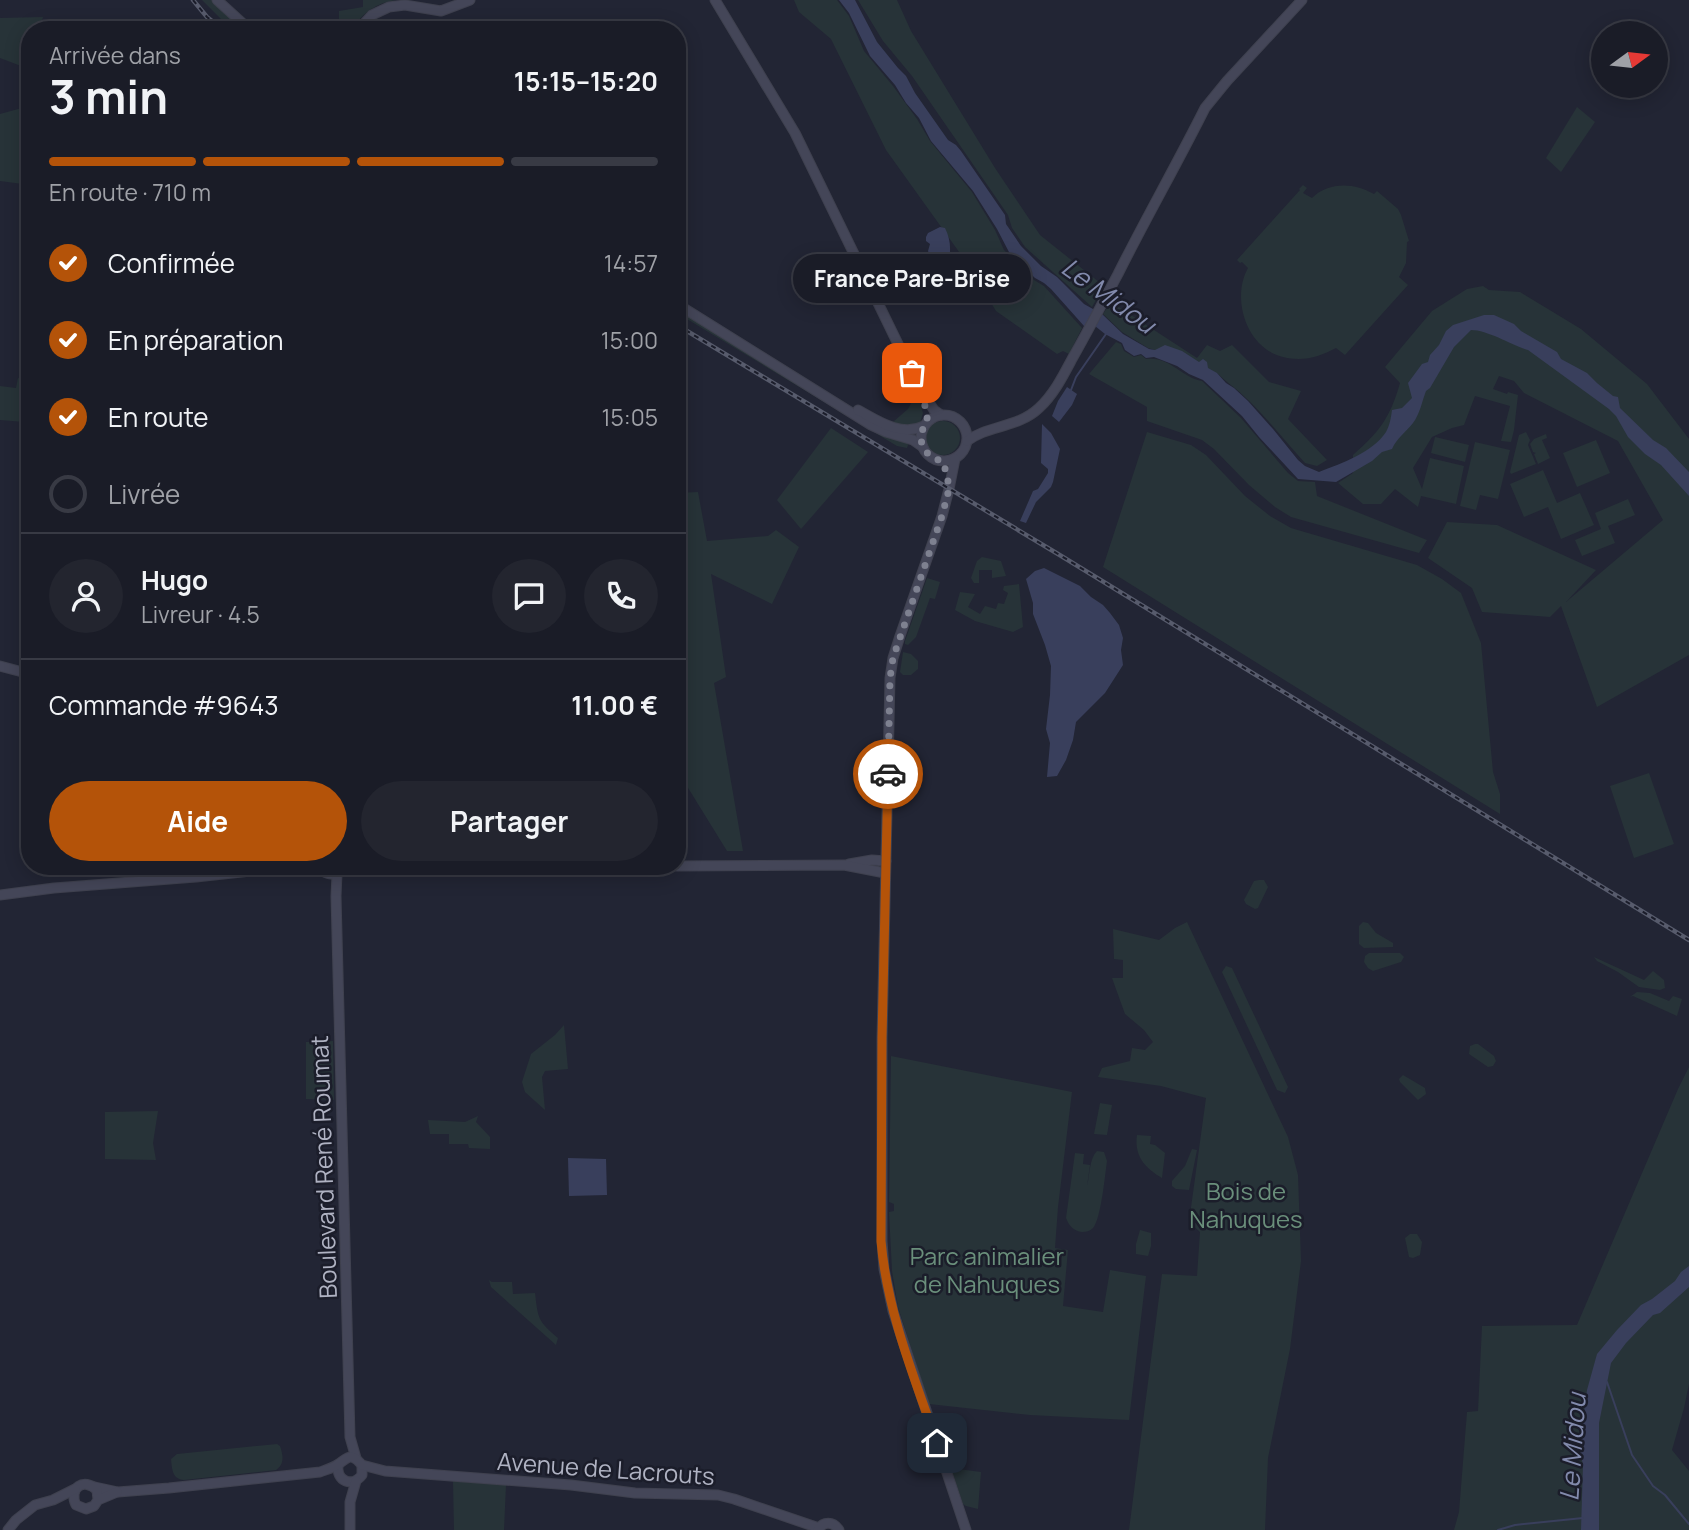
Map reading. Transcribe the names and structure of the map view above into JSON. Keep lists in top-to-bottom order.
{
  "streets": {
    "street": ["Boulevard René Roumat", "Avenue de Lacrouts"]
  },
  "crossings": [
    ["Boulevard René Roumat", "Avenue de Lacrouts"]
  ],
  "water": ["Le Midou"],
  "parks": ["Bois de Nahuques", "Parc animalier de Nahuques"],
  "places": ["France Pare-Brise"],
  "north": "right",
  "page": {
    "heading": ["3 min", "Arrivée dans", "15:15–15:20"],
    "panel": [
      "Hugo",
      "Livreur · 4.5",
      "Commande #9643",
      "11.00 €"
    ],
    "bar": "En route · 710 m",
    "list": [
      ["Confirmée", "14:57"],
      ["En préparation", "15:00"],
      ["En route", "15:05"],
      "Livrée"
    ],
    "bubble": "France Pare-Brise",
    "buttons": ["Aide", "Partager"]
  }
}
